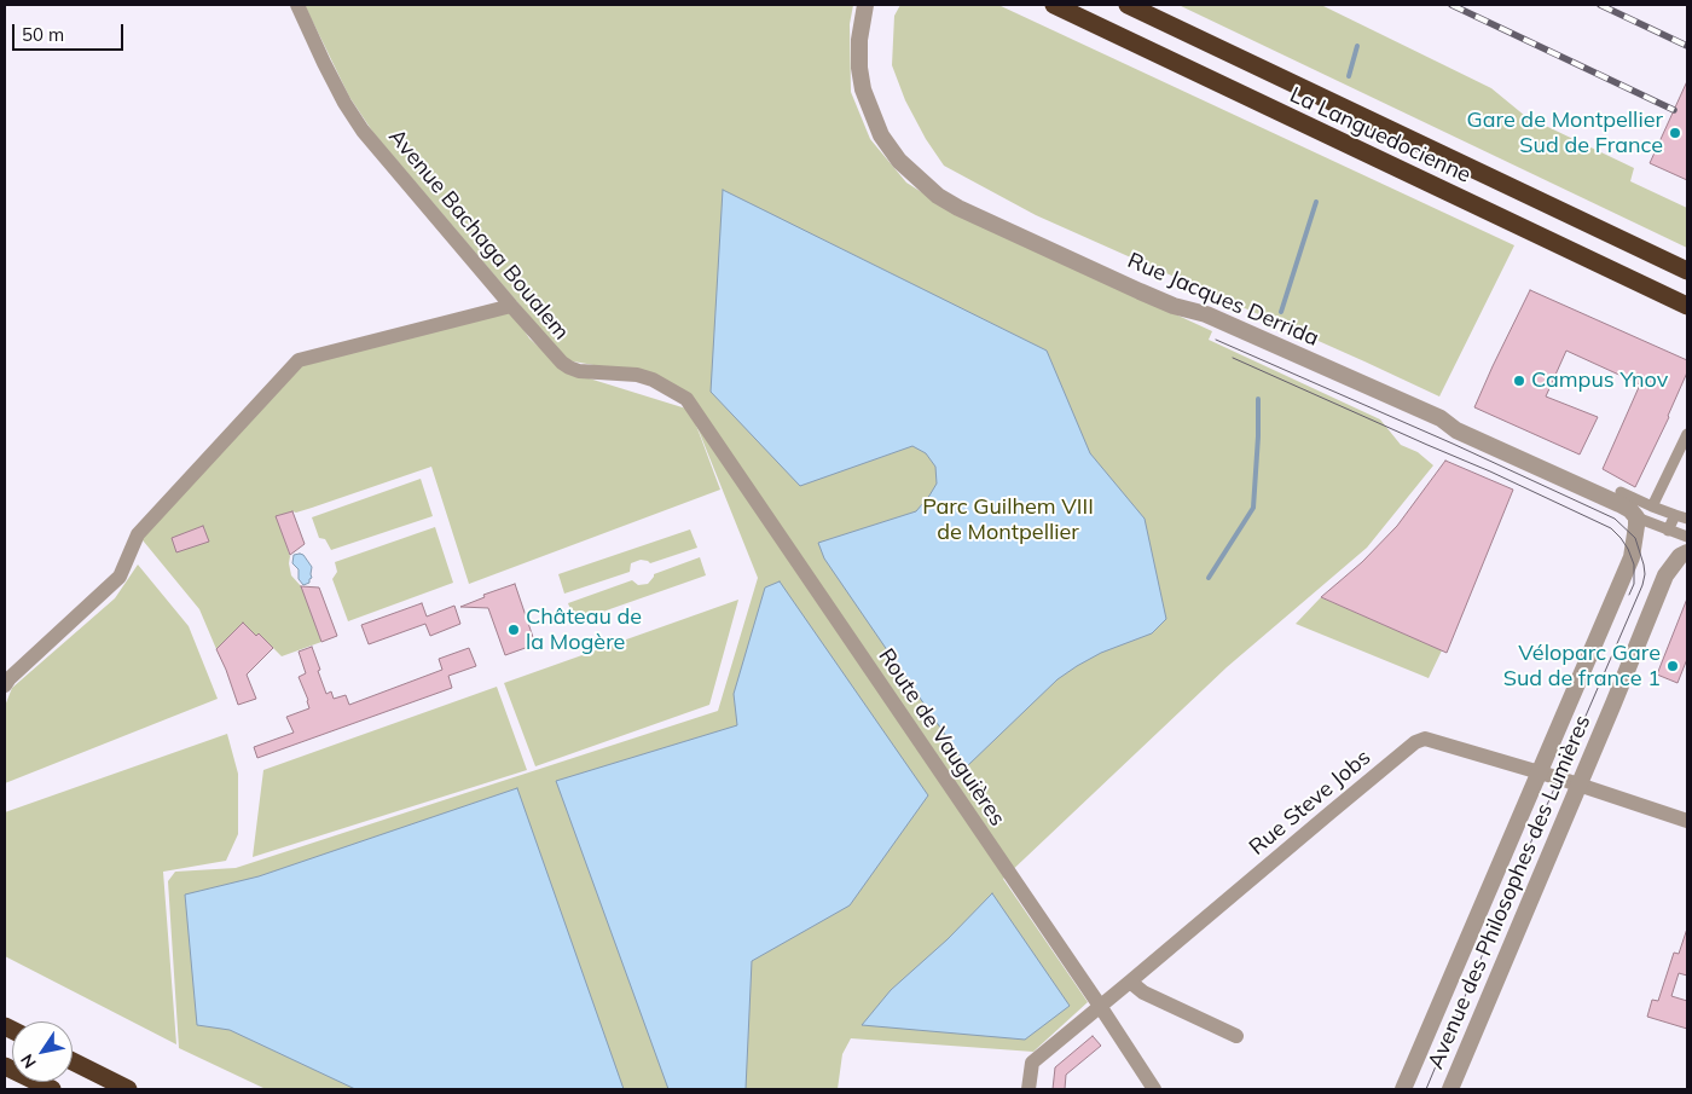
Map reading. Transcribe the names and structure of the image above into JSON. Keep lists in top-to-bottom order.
{
  "streets": {
    "highway": ["La Languedocienne"],
    "street": [
      "Avenue Bachaga Boualem",
      "Rue Jacques Derrida",
      "Route de Vauguières",
      "Rue Steve Jobs",
      "Avenue des Philosophes des Lumières"
    ]
  },
  "crossings": [
    ["Avenue Bachaga Boualem", "Route de Vauguières"],
    ["Rue Jacques Derrida", "Avenue des Philosophes des Lumières"],
    ["Route de Vauguières", "Rue Steve Jobs"],
    ["Rue Steve Jobs", "Avenue des Philosophes des Lumières"]
  ],
  "parks": ["Parc Guilhem VIII de Montpellier"],
  "places": [
    "Gare de Montpellier Sud de France",
    "Campus Ynov",
    "Château de la Mogère",
    "Véloparc Gare Sud de france 1"
  ],
  "scale_bar": "50 m",
  "north": "bottom left"
}
